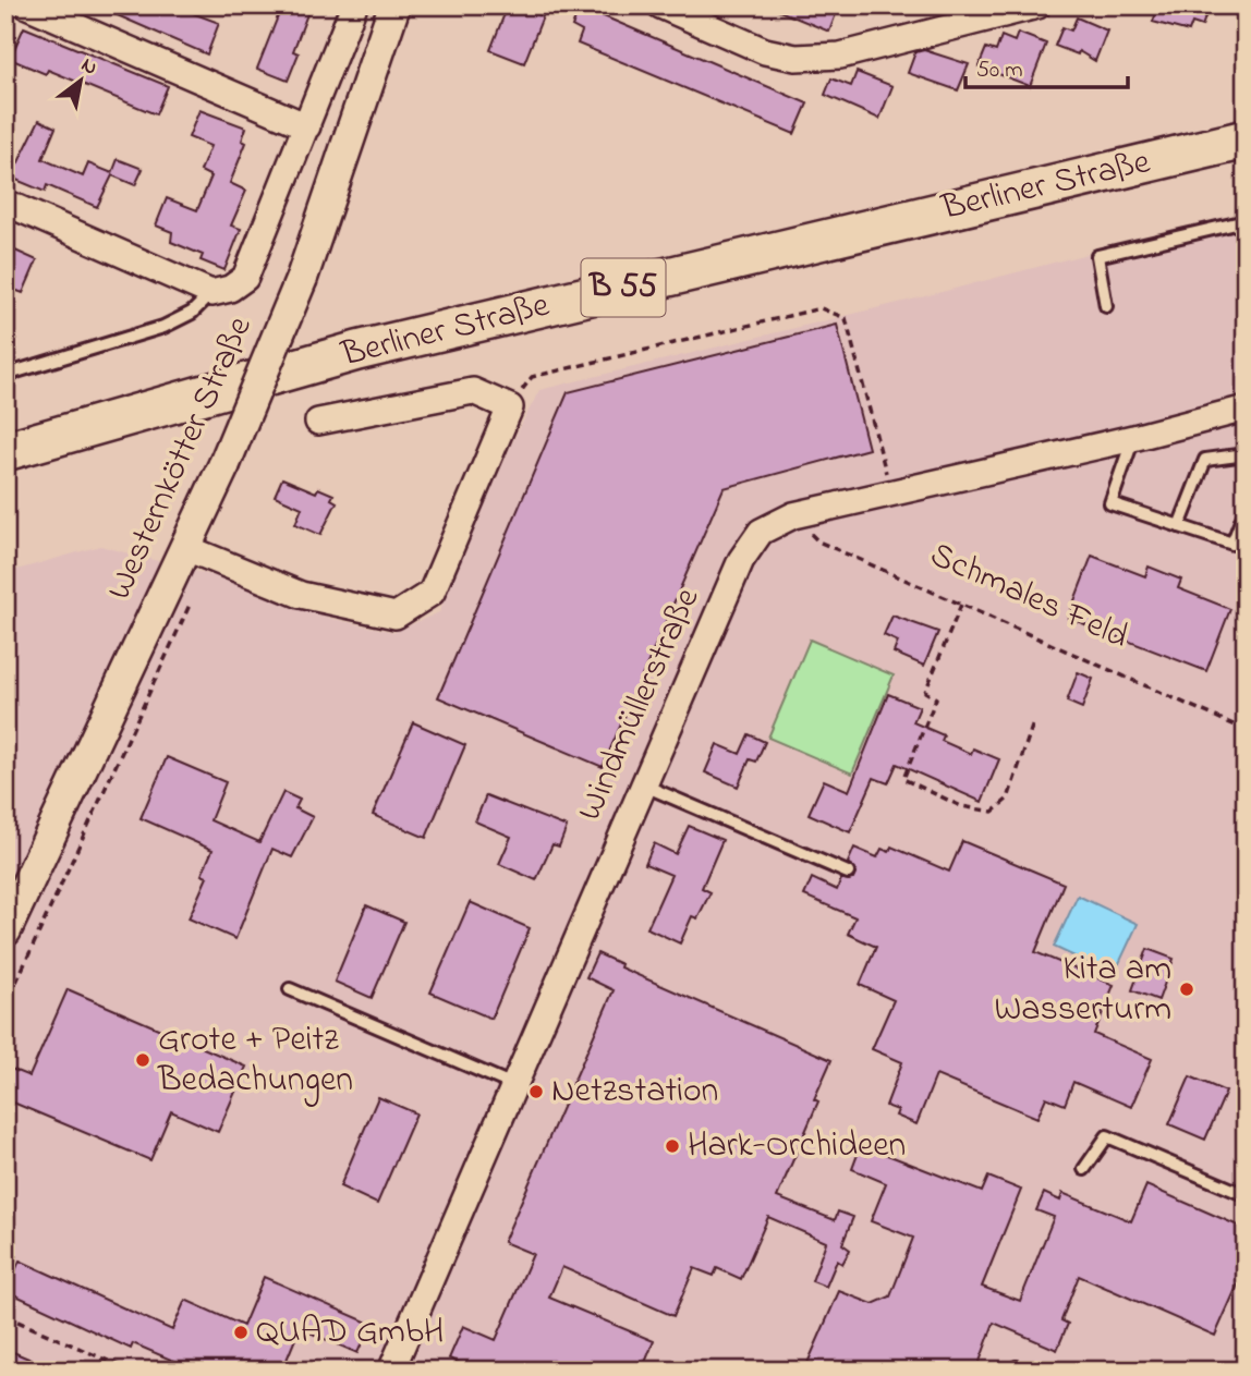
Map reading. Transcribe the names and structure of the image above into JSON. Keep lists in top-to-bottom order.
{
  "streets": {
    "main road": ["Berliner Straße", "B 55"],
    "street": ["Westernkötter Straße", "Windmüllerstraße"],
    "path": ["Schmales Feld"]
  },
  "crossings": [
    ["Schmales Feld", "Windmüllerstraße"]
  ],
  "places": [
    "Kita am Wasserturm",
    "Grote + Peitz Bedachungen",
    "Netzstation",
    "Hark-Orchideen",
    "QUAD GmbH"
  ],
  "scale_bar": "50 m",
  "north": "top right"
}
